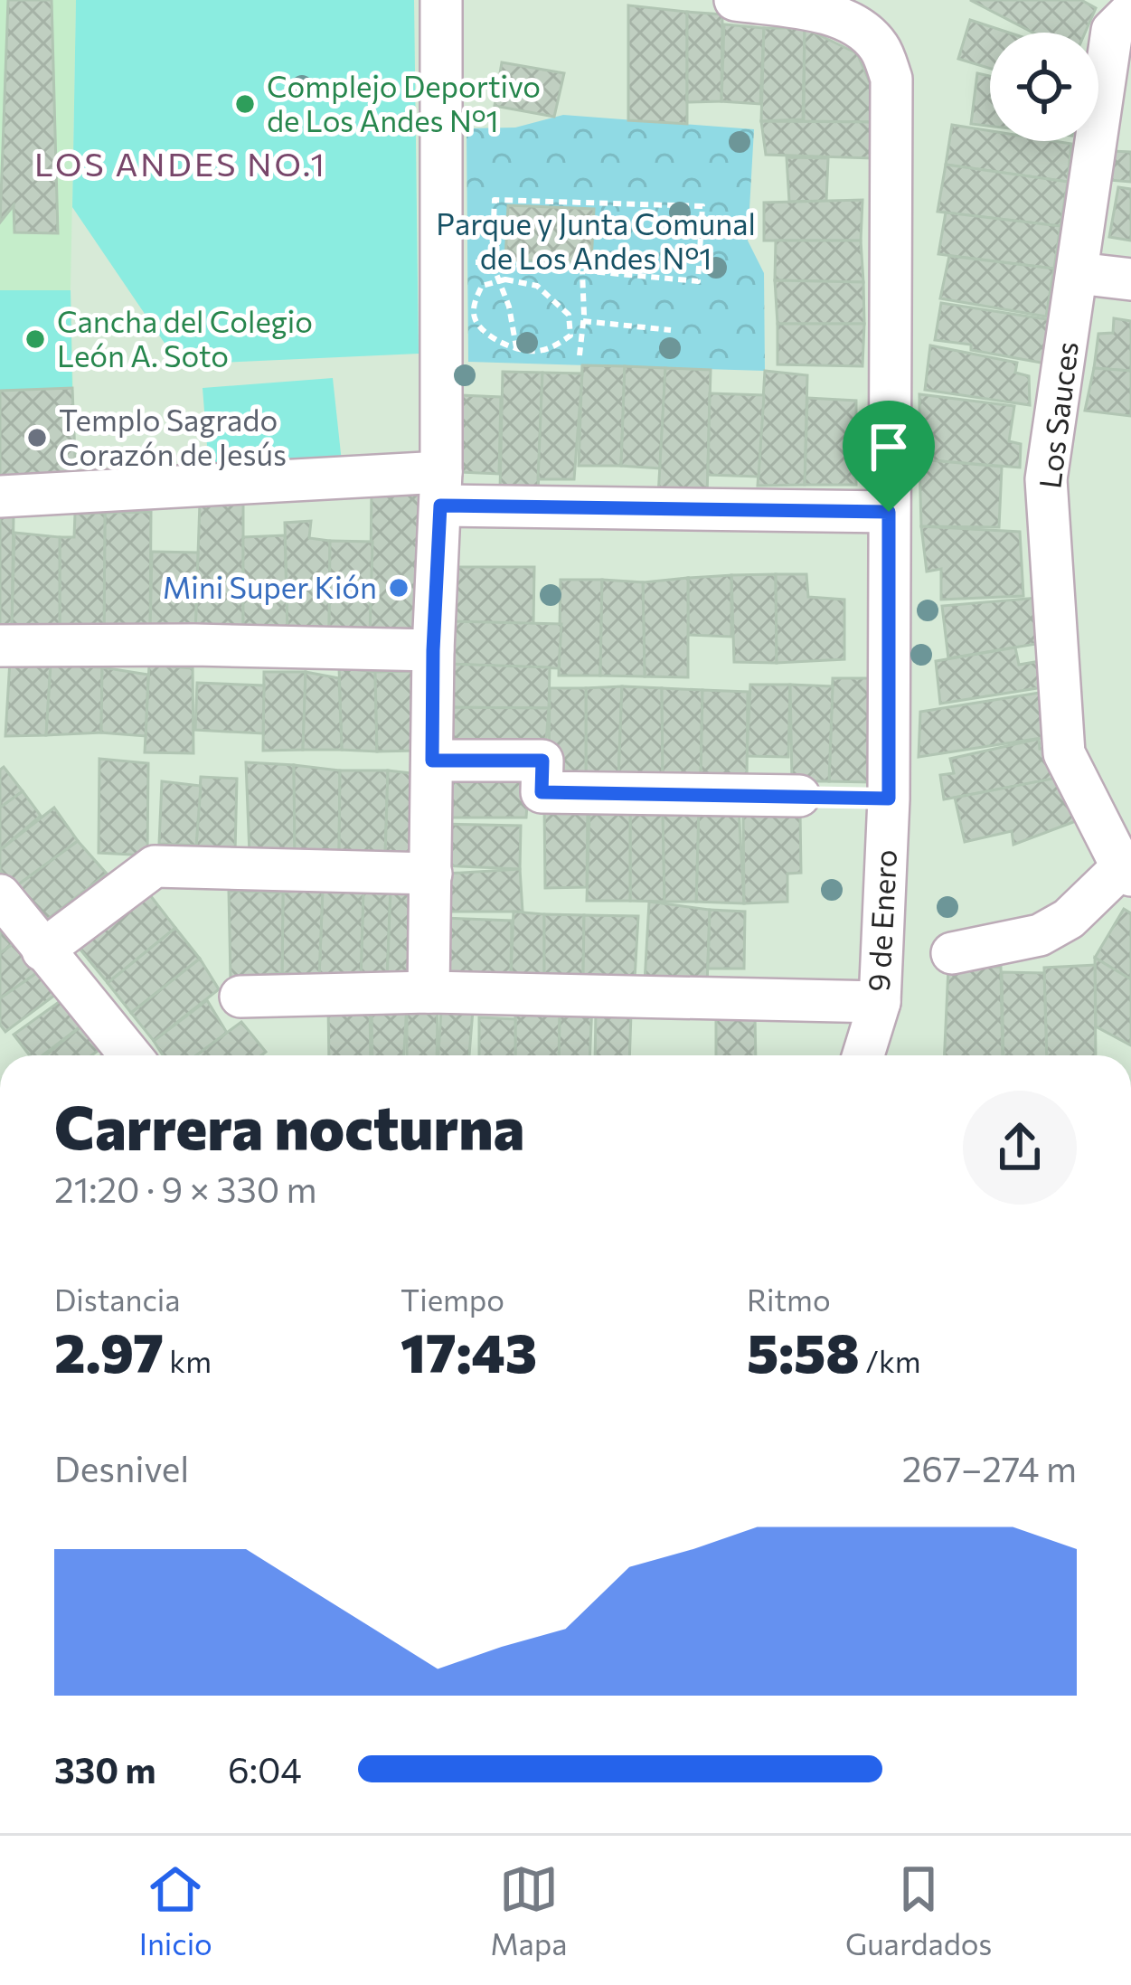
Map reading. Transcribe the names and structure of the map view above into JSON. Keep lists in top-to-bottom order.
{
  "streets": {
    "street": ["Los Sauces", "9 de Enero"]
  },
  "districts": ["LOS ANDES NO.1"],
  "parks": ["Parque y Junta Comunal de Los Andes N°1"],
  "places": [
    "Complejo Deportivo de Los Andes N°1",
    "Cancha del Colegio León A. Soto",
    "Templo Sagrado Corazón de Jesús",
    "Mini Super Kión"
  ],
  "page": {
    "heading": ["Carrera nocturna", "21:20 · 9 × 330 m"],
    "stats": [
      ["Distancia", "2.97 km"],
      ["Tiempo", "17:43"],
      ["Ritmo", "5:58 /km"]
    ],
    "chart": ["Desnivel", "267–274 m"],
    "list": [
      {
        "name": "330 m",
        "note": "6:04"
      }
    ],
    "tabs": ["Inicio", "Mapa", "Guardados"]
  }
}
